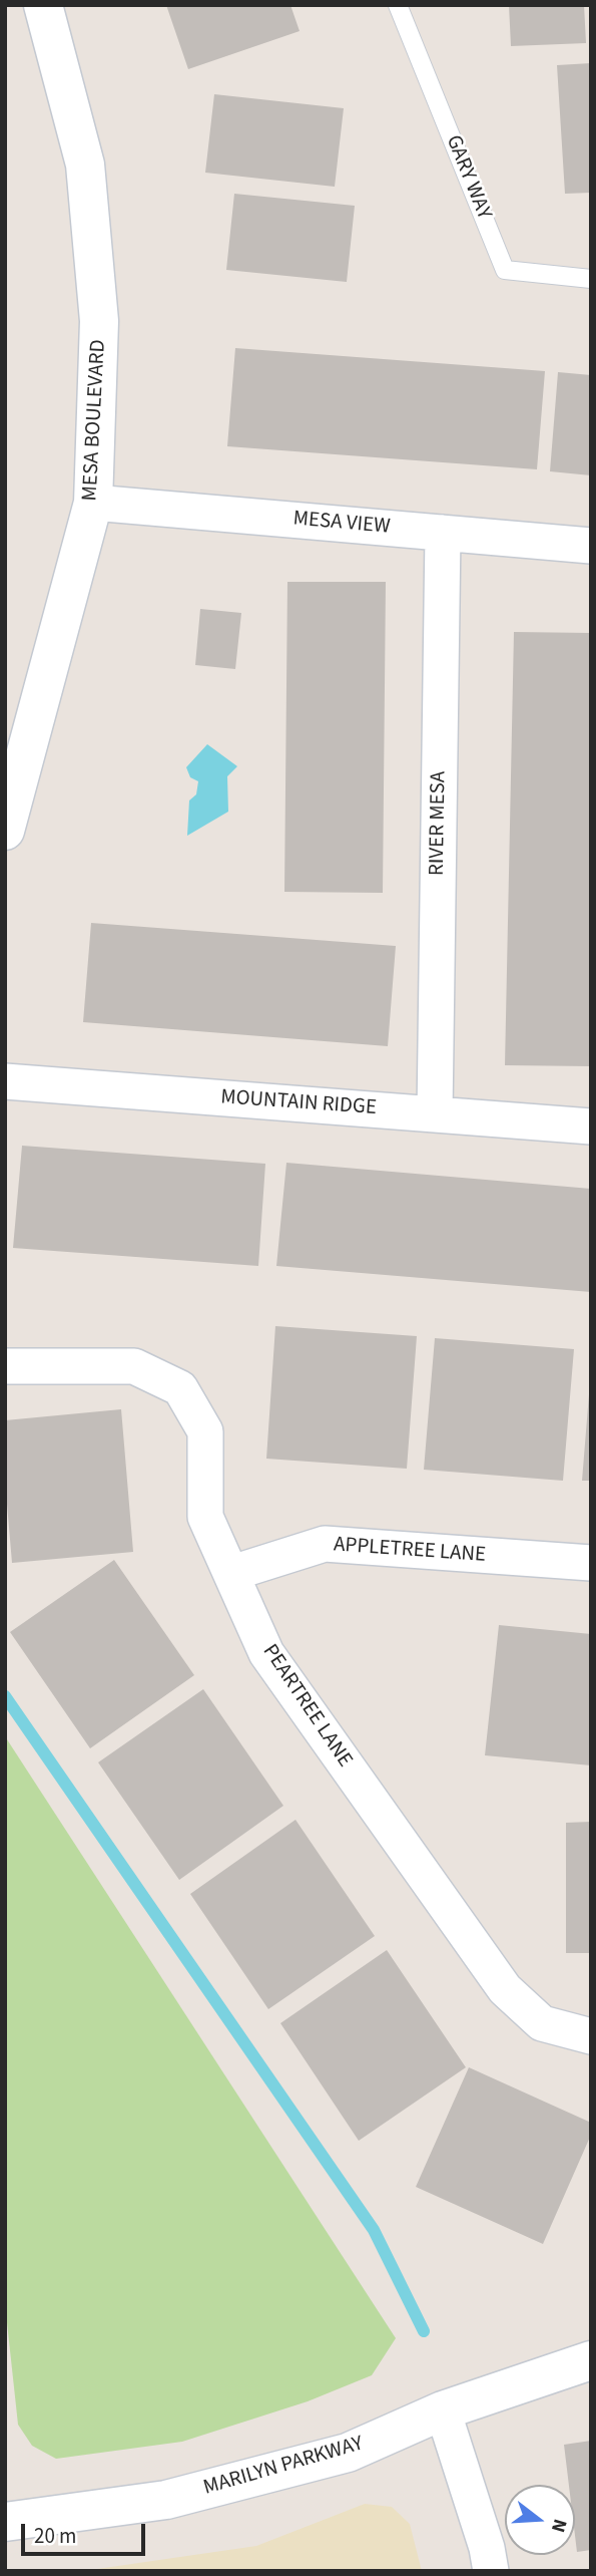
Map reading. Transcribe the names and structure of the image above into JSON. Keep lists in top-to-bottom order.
{
  "streets": {
    "street": [
      "MESA BOULEVARD",
      "MESA VIEW",
      "RIVER MESA",
      "MOUNTAIN RIDGE",
      "APPLETREE LANE",
      "PEARTREE LANE",
      "MARILYN PARKWAY"
    ],
    "lane": ["GARY WAY"]
  },
  "crossings": [
    ["MESA BOULEVARD", "MESA VIEW"],
    ["MESA VIEW", "RIVER MESA"],
    ["RIVER MESA", "MOUNTAIN RIDGE"],
    ["APPLETREE LANE", "PEARTREE LANE"]
  ],
  "scale_bar": "20 m",
  "north": "right"
}
